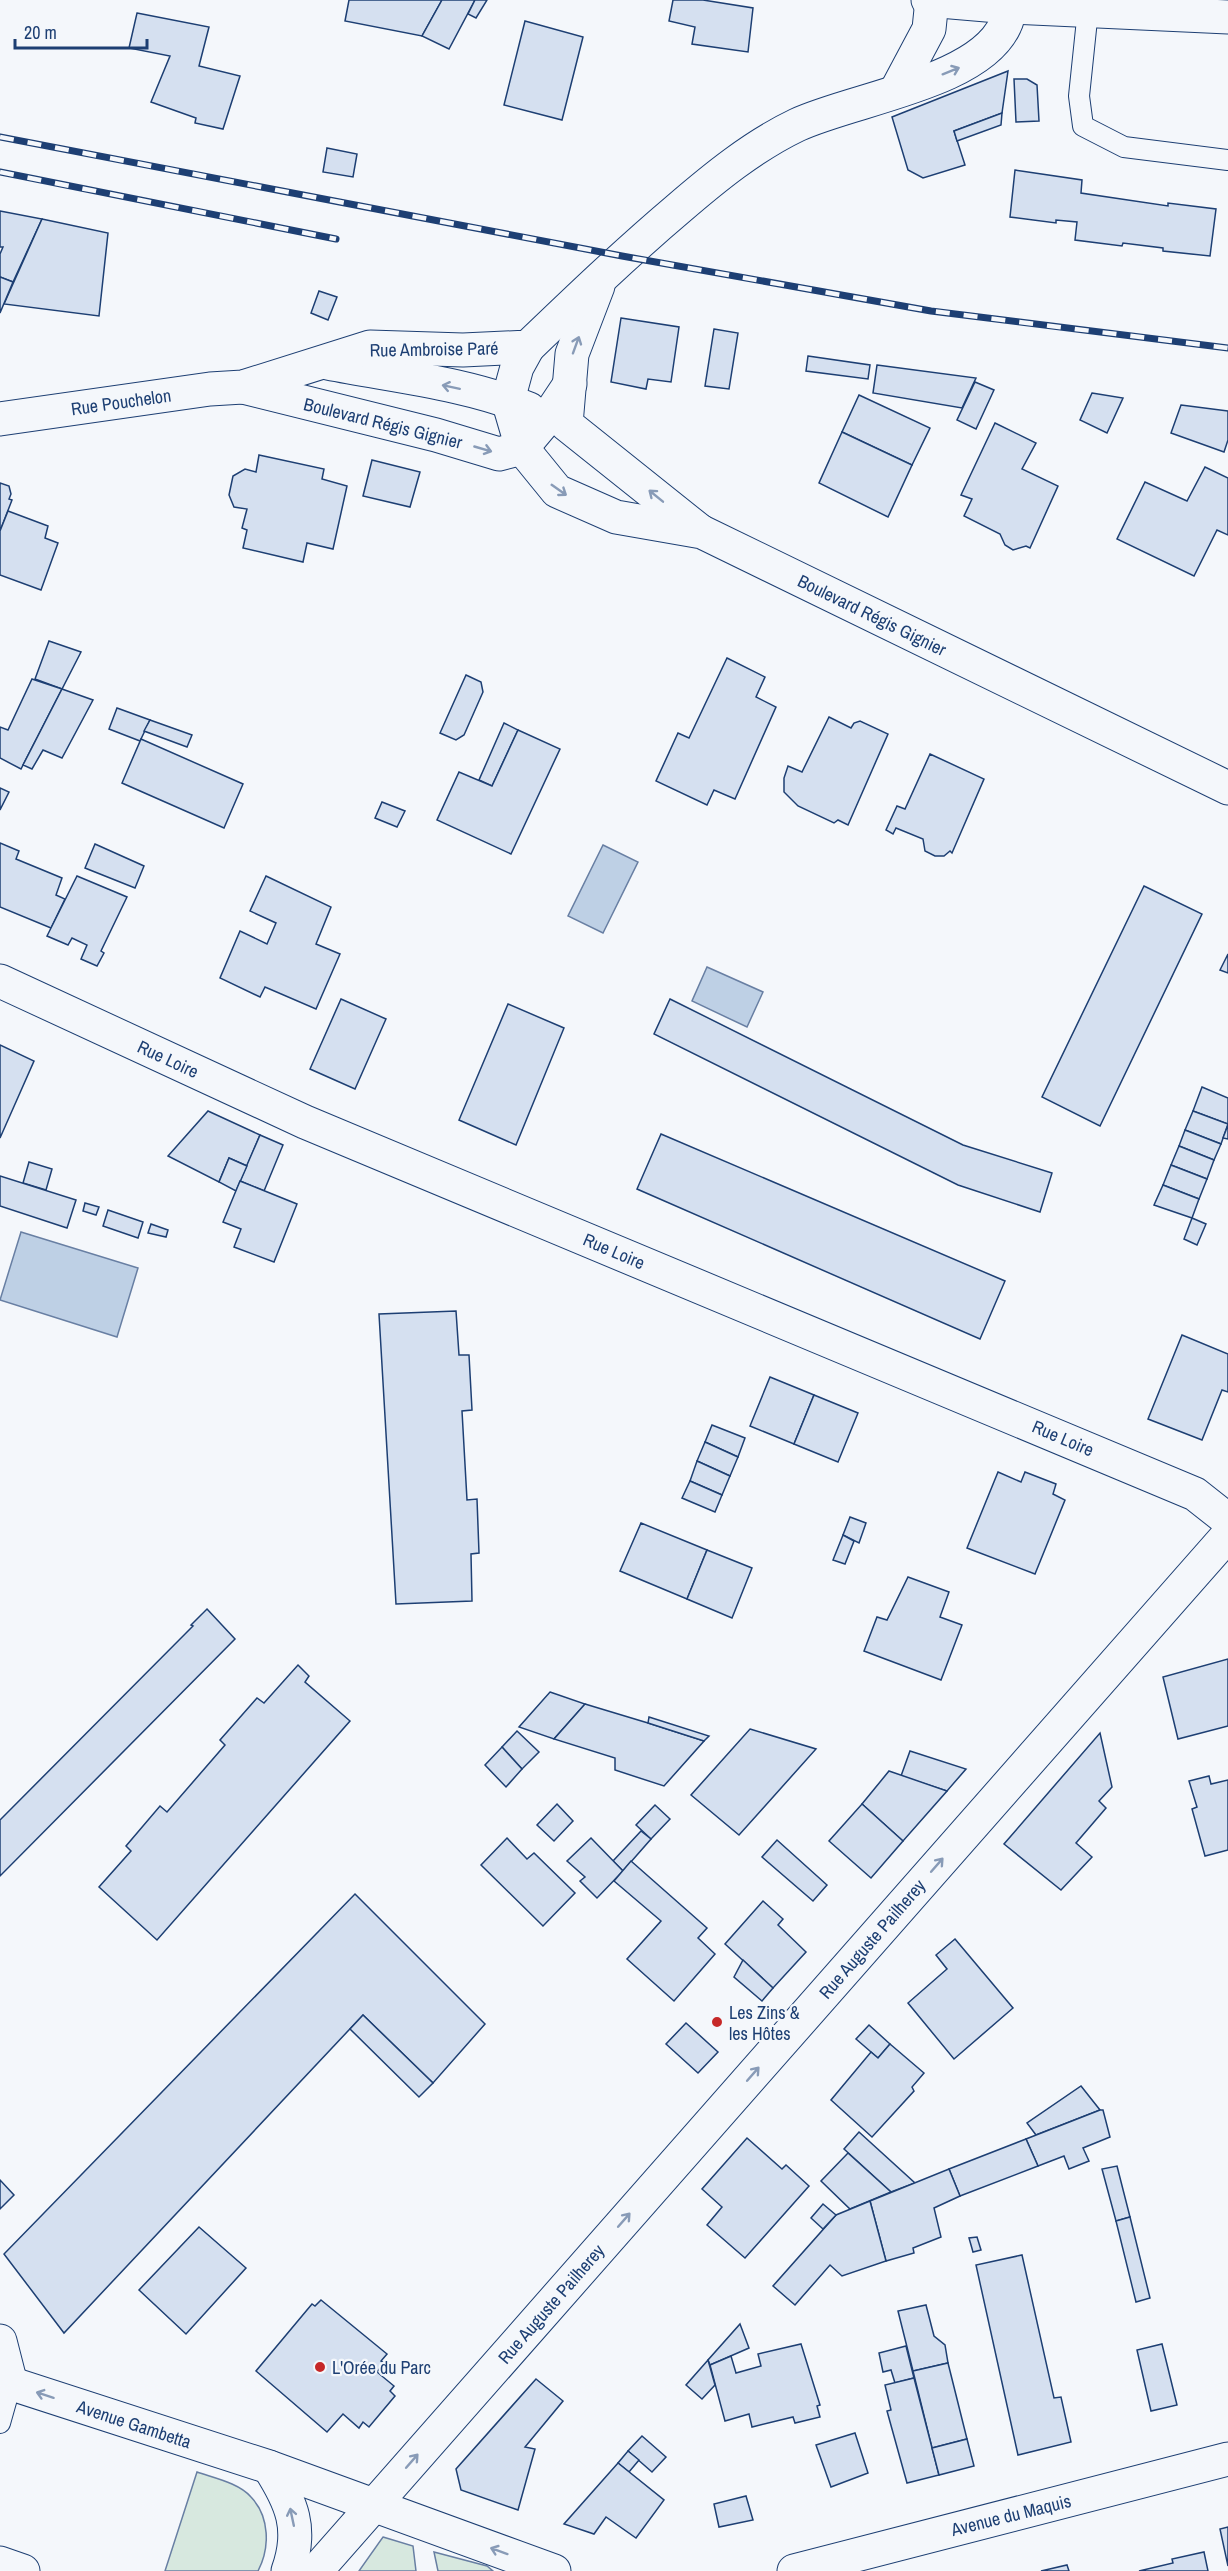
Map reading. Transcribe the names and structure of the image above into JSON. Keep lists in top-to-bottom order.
{
  "streets": {
    "street": [
      "Rue Ambroise Paré",
      "Rue Pouchelon",
      "Boulevard Régis Gignier",
      "Rue Loire",
      "Rue Auguste Pailherey",
      "Avenue Gambetta",
      "Avenue du Maquis"
    ]
  },
  "crossings": [
    ["Rue Ambroise Paré", "Rue Pouchelon"],
    ["Rue Ambroise Paré", "Boulevard Régis Gignier"],
    ["Rue Pouchelon", "Boulevard Régis Gignier"],
    ["Rue Auguste Pailherey", "Avenue Gambetta"]
  ],
  "one_way": ["Rue Auguste Pailherey", "Avenue Gambetta"],
  "places": ["Les Zins & les Hôtes", "L'Orée du Parc"],
  "scale_bar": "20 m"
}
